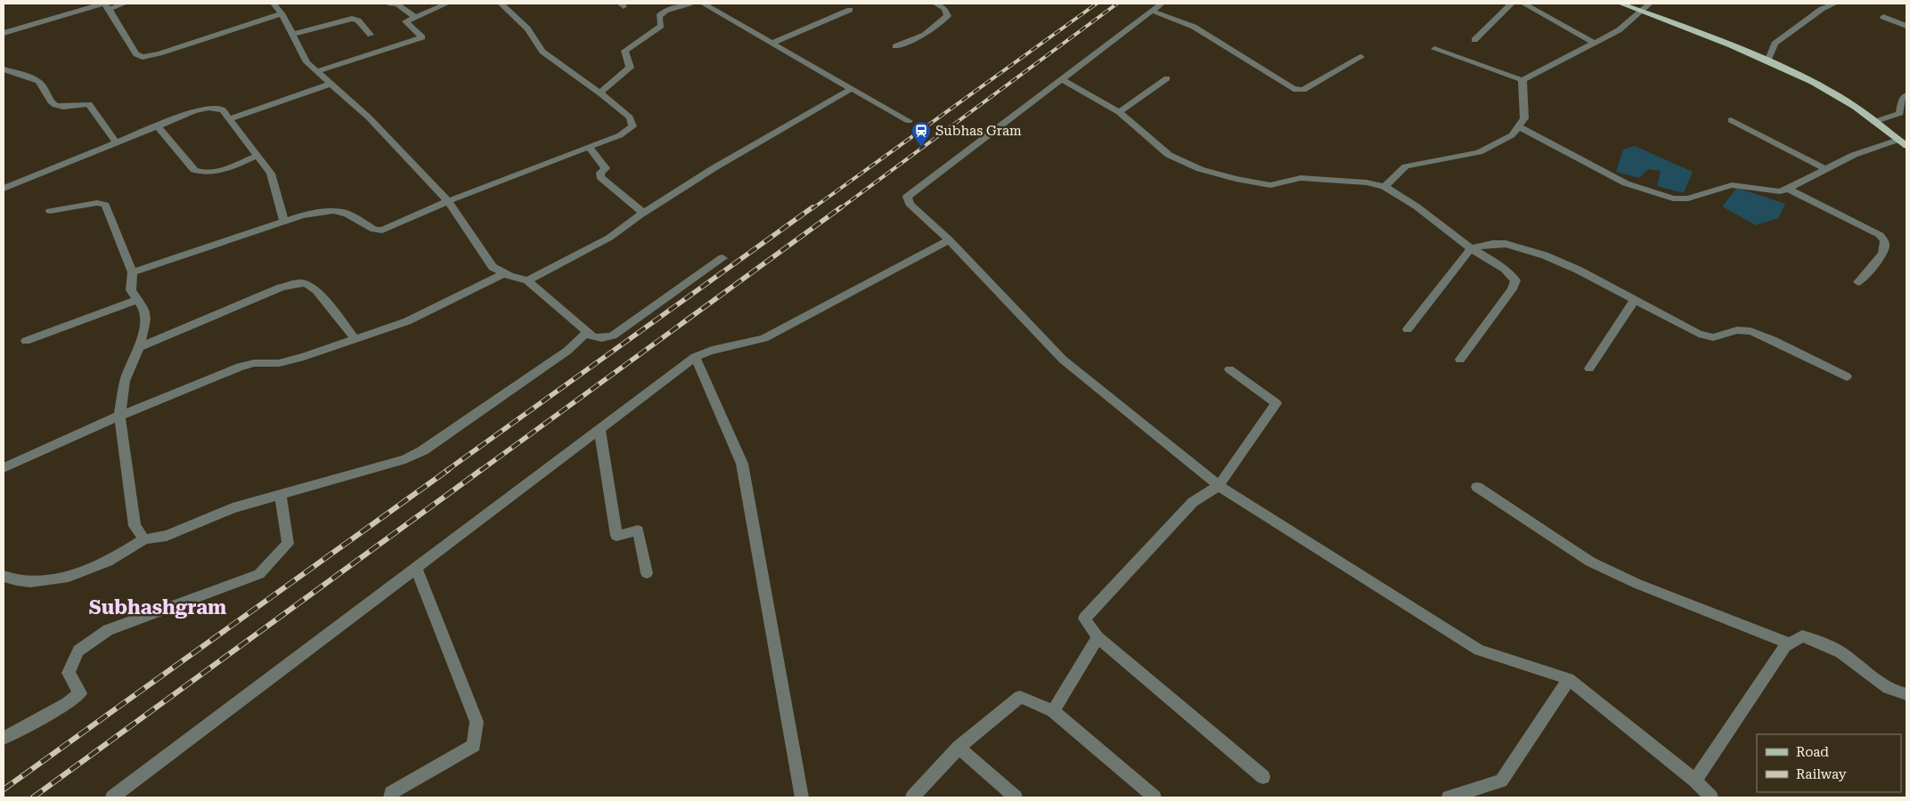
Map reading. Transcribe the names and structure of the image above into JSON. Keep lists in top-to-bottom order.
{
  "districts": ["Subhashgram"],
  "places": {
    "station": ["Subhas Gram"]
  },
  "legend": ["Road", "Railway"]
}
